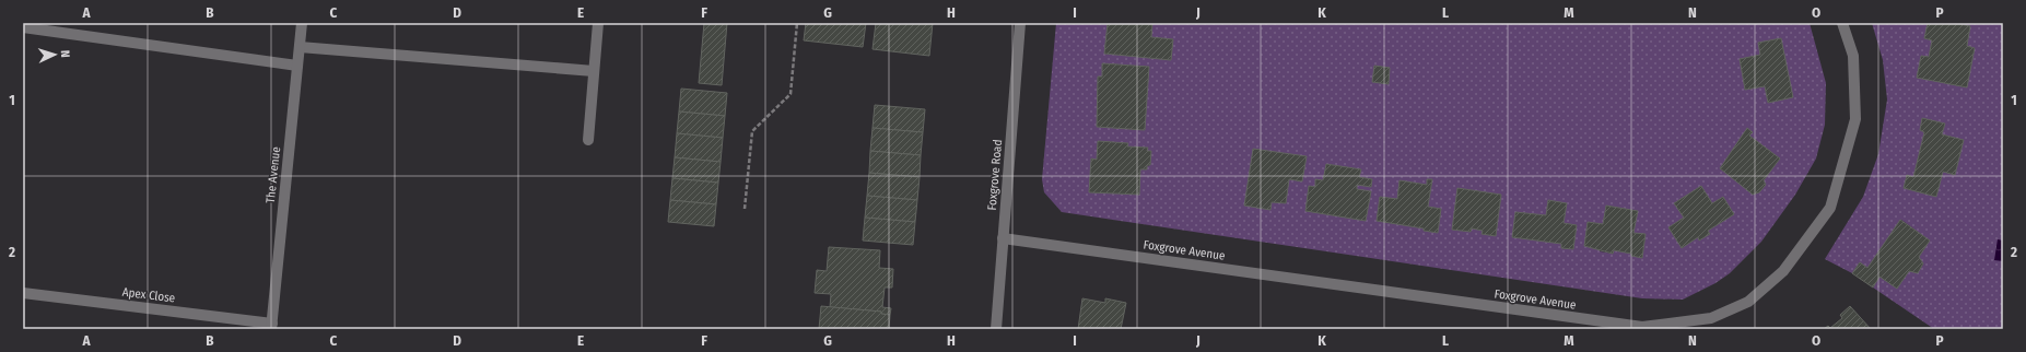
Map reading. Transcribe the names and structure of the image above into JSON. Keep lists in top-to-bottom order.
{
  "streets": {
    "street": [
      "The Avenue",
      "Foxgrove Road",
      "Foxgrove Avenue",
      "Apex Close"
    ]
  },
  "crossings": [
    ["The Avenue", "Apex Close"],
    ["Foxgrove Road", "Foxgrove Avenue"]
  ],
  "north": "right",
  "grid": {
    "columns": [
      "A",
      "B",
      "C",
      "D",
      "E",
      "F",
      "G",
      "H",
      "I",
      "J",
      "K",
      "L",
      "M",
      "N",
      "O",
      "P"
    ],
    "rows": ["1", "2"]
  }
}
